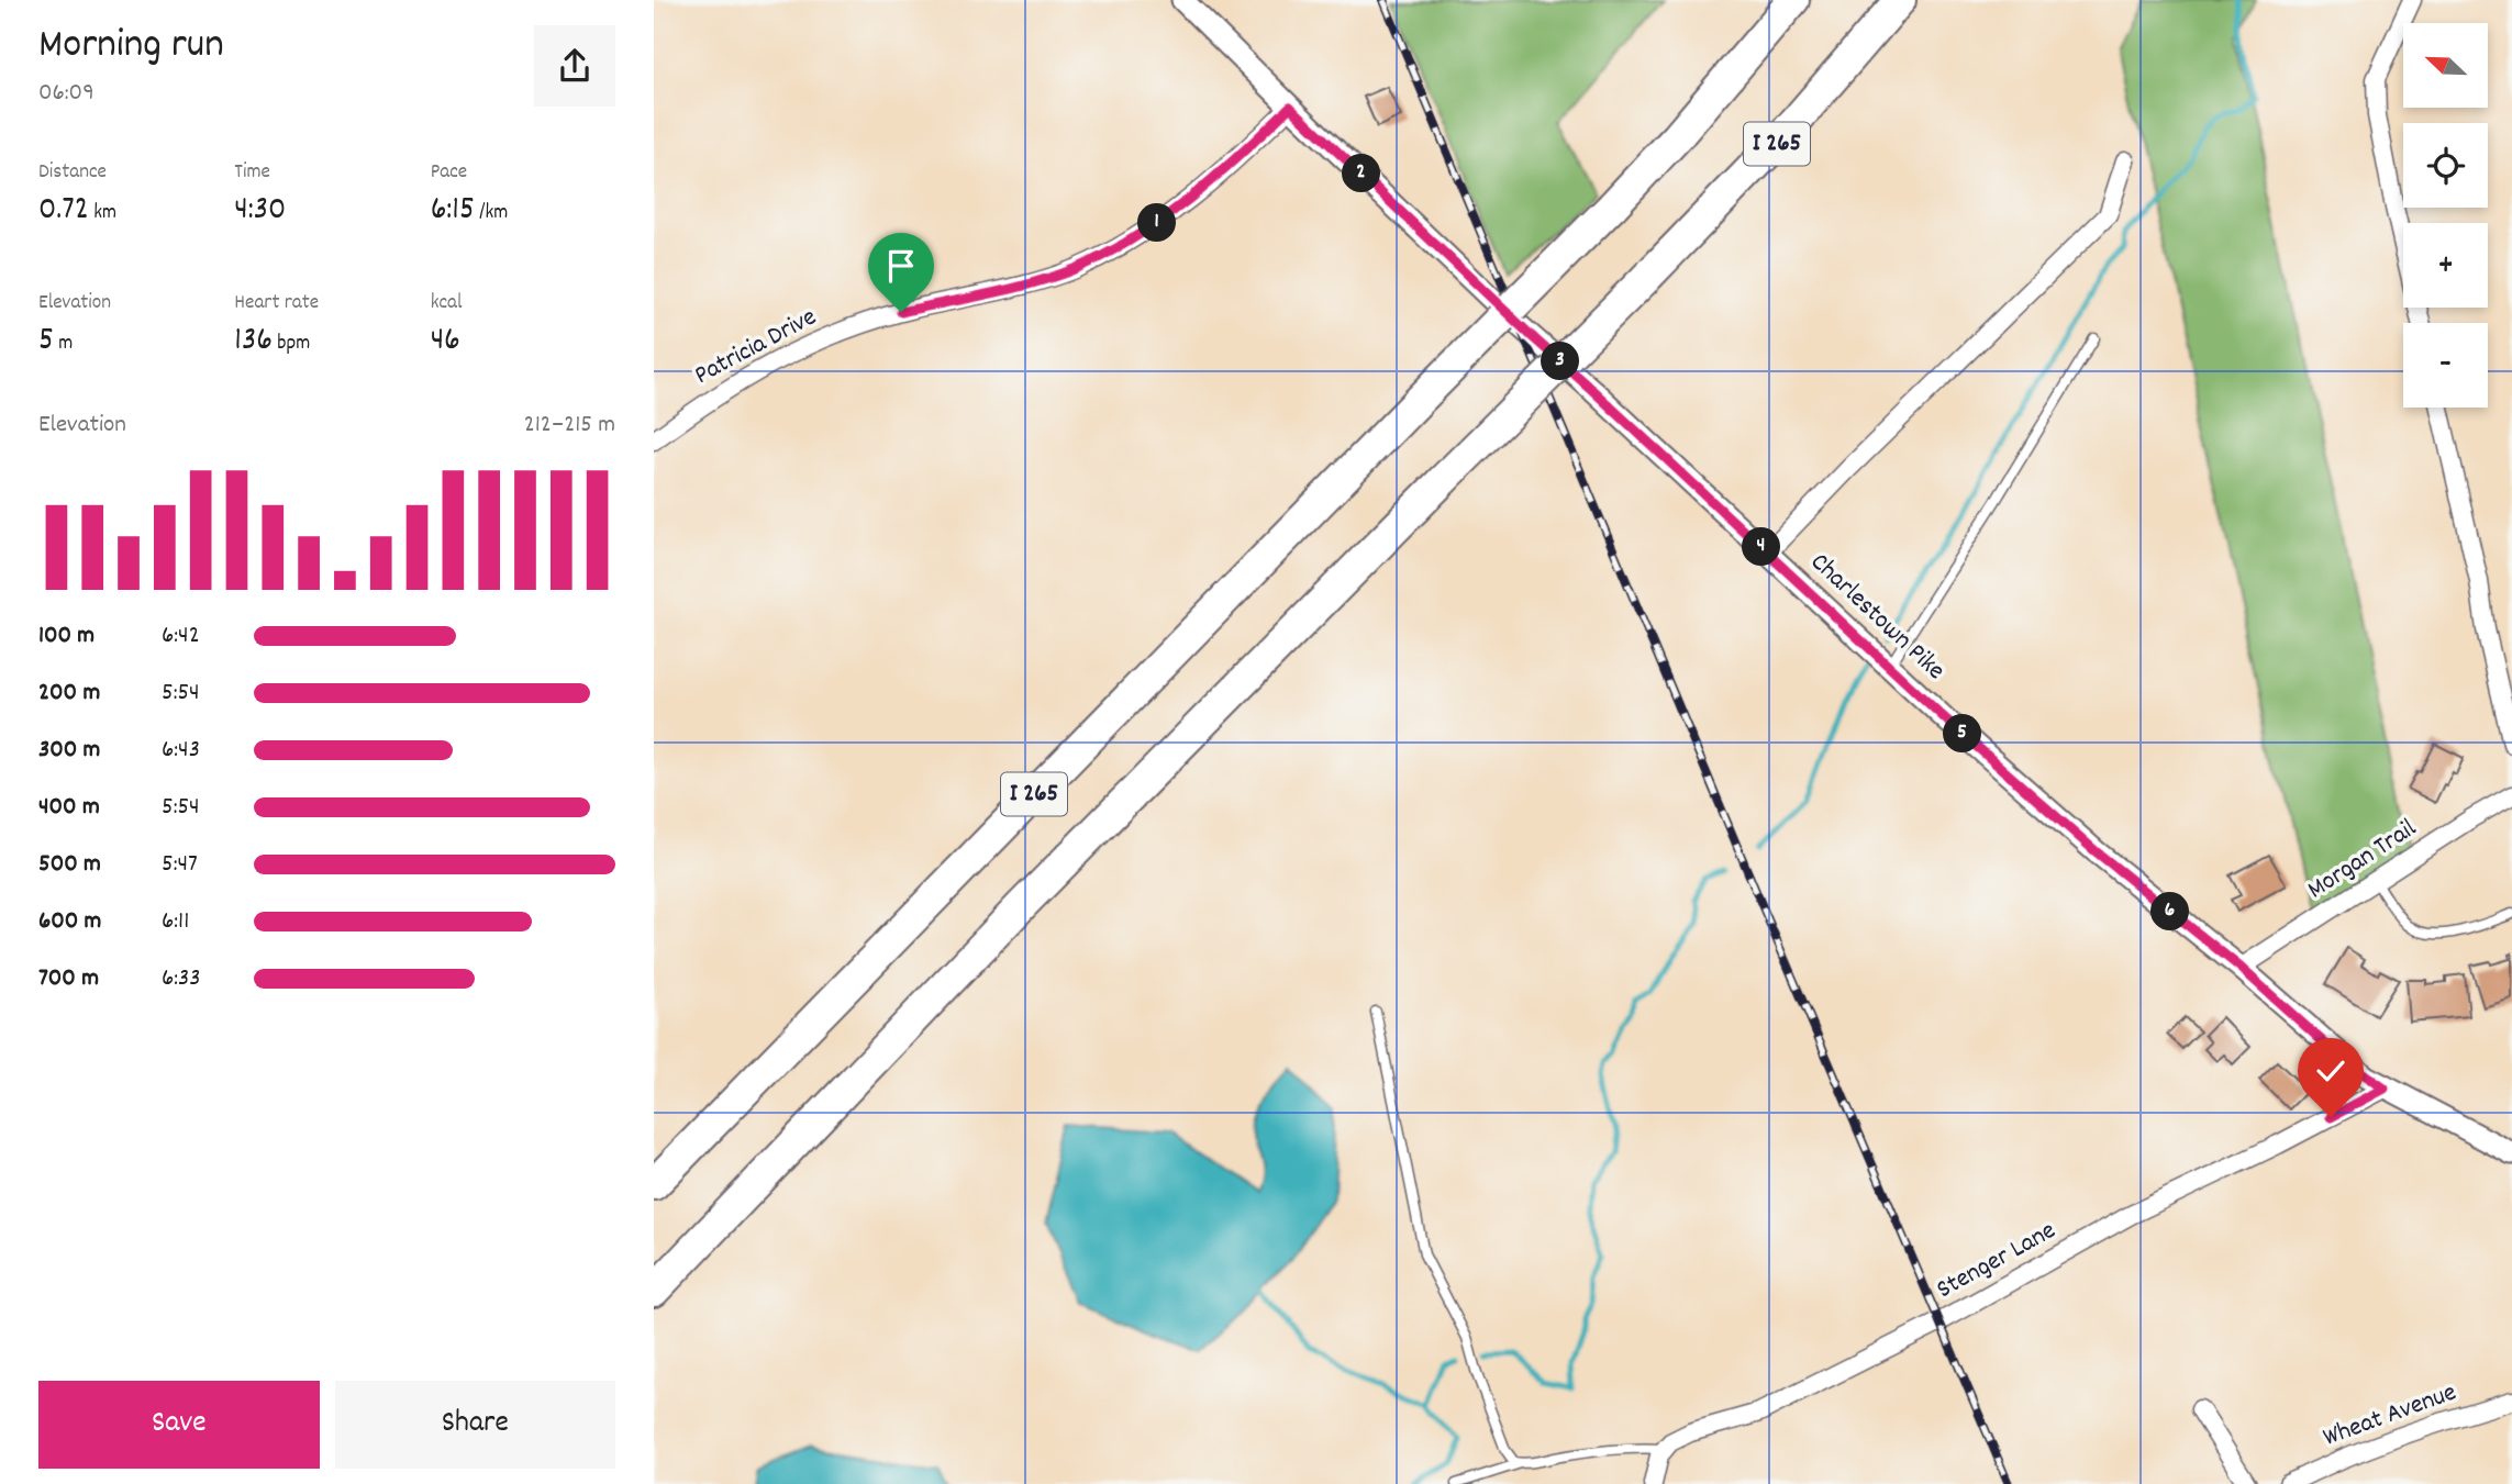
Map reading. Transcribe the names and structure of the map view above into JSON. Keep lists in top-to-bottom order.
{
  "streets": {
    "highway": ["I 265"],
    "street": [
      "Patricia Drive",
      "Charlestown Pike",
      "Morgan Trail",
      "Stenger Lane",
      "Wheat Avenue"
    ]
  },
  "crossings": [
    ["Patricia Drive", "Charlestown Pike"],
    ["Charlestown Pike", "Morgan Trail"],
    ["Charlestown Pike", "Stenger Lane"]
  ],
  "north": "top left",
  "page": {
    "heading": ["Morning run", "06:09"],
    "map_buttons": ["+", "−"],
    "stats": [
      ["Distance", "0.72 km"],
      ["Time", "4:30"],
      ["Pace", "6:15 /km"],
      ["Elevation", "5 m"],
      ["Heart rate", "136 bpm"],
      ["kcal", "46"]
    ],
    "pins": [
      "2",
      "1",
      "3",
      "4",
      "5",
      "6"
    ],
    "chart": ["Elevation", "212–215 m"],
    "list": [
      {
        "name": "100 m",
        "note": "6:42"
      },
      {
        "name": "200 m",
        "note": "5:54"
      },
      {
        "name": "300 m",
        "note": "6:43"
      },
      {
        "name": "400 m",
        "note": "5:54"
      },
      {
        "name": "500 m",
        "note": "5:47"
      },
      {
        "name": "600 m",
        "note": "6:11"
      },
      {
        "name": "700 m",
        "note": "6:33"
      }
    ],
    "buttons": ["Save", "Share"]
  }
}
